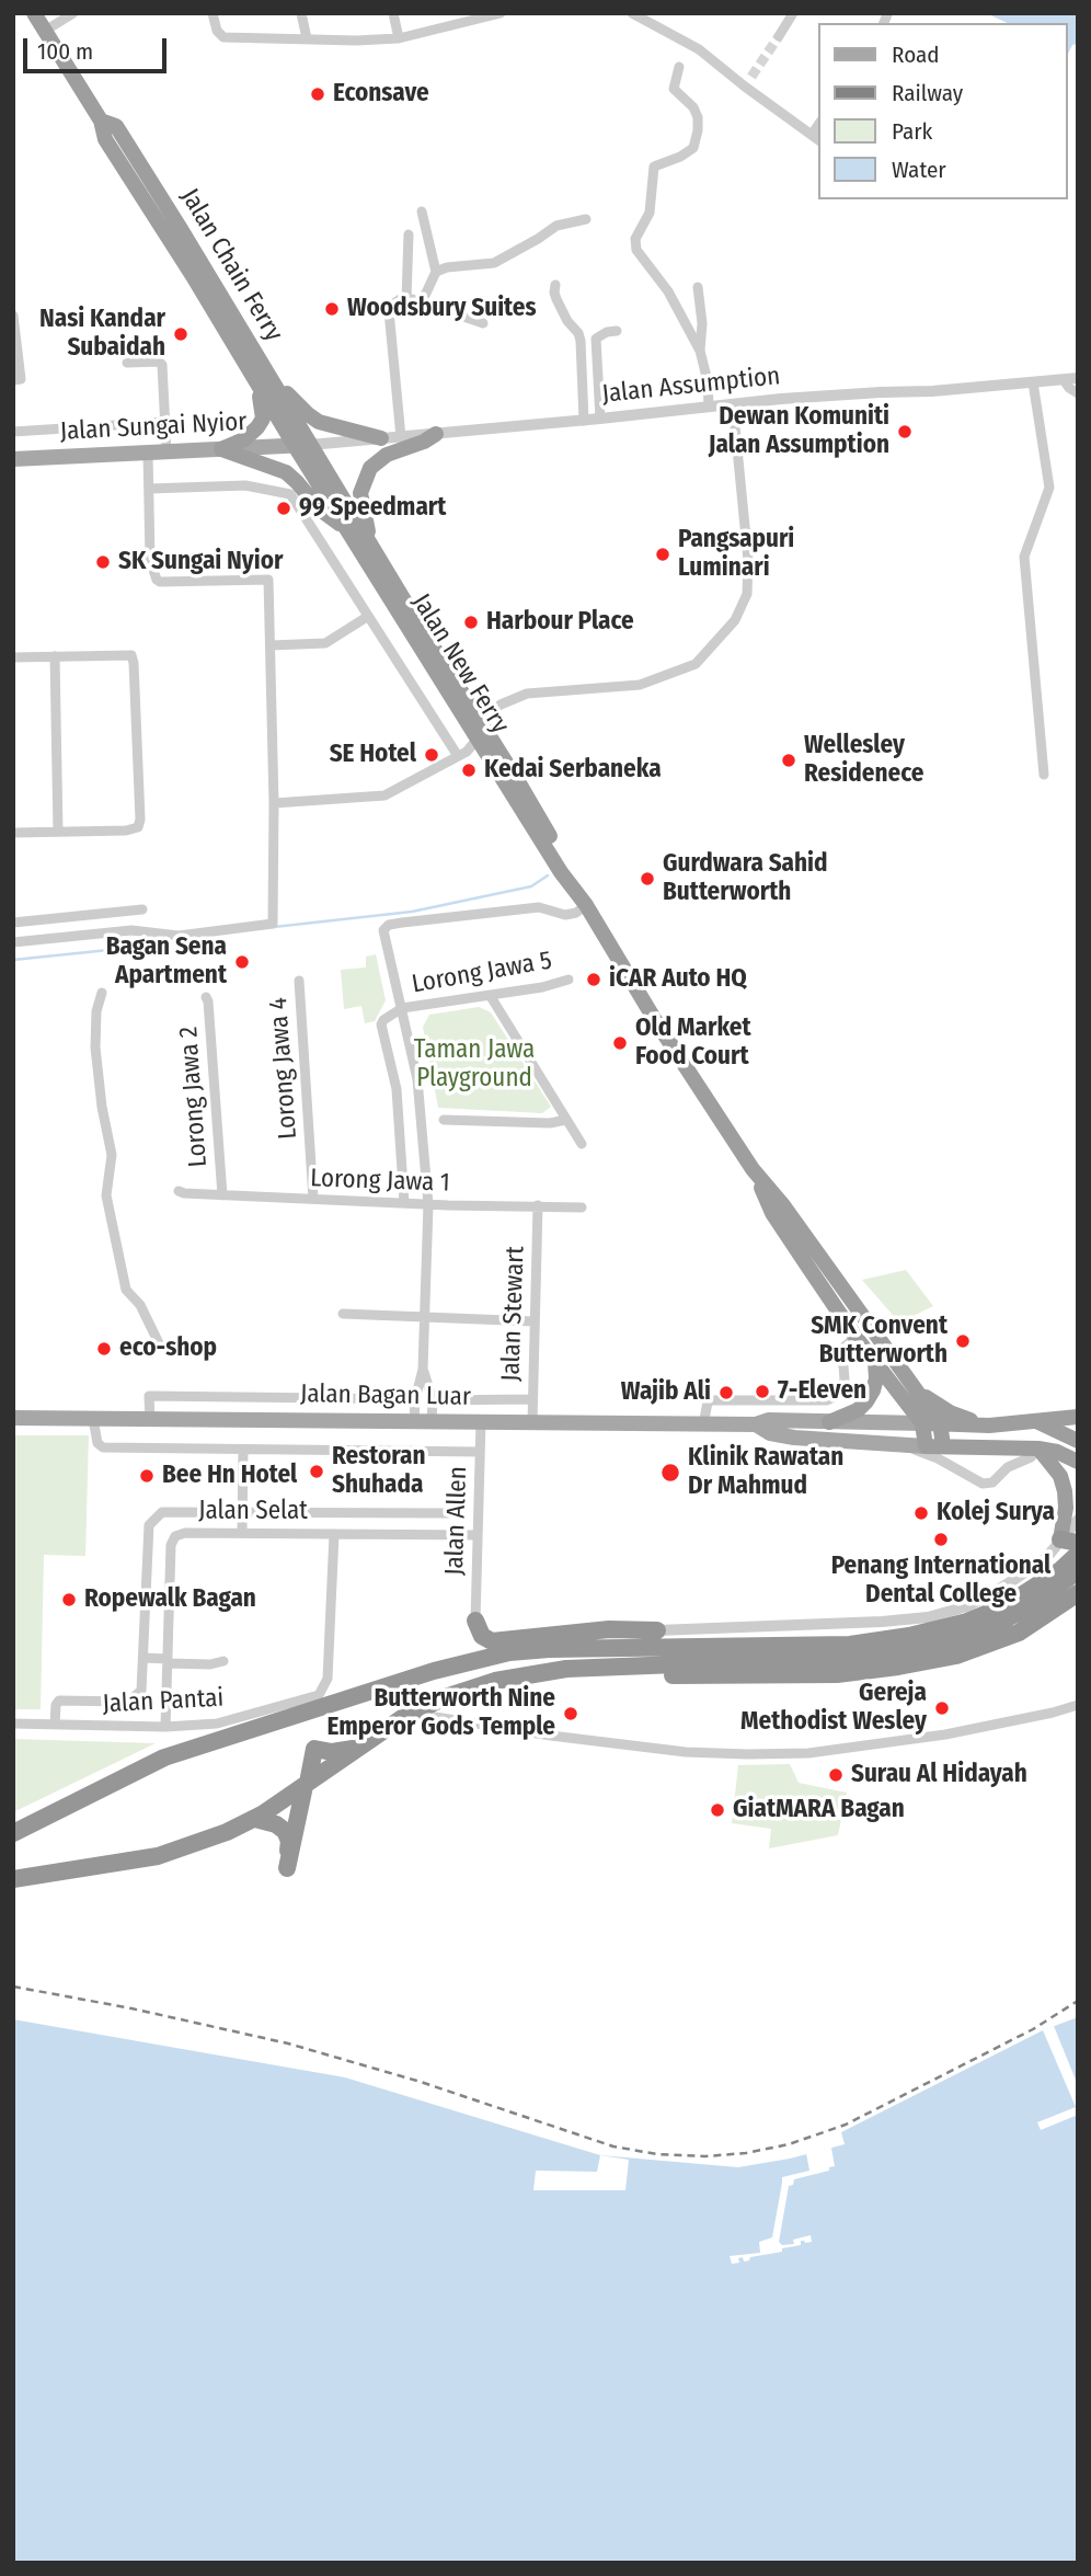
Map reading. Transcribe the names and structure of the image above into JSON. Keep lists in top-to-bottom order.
{
  "streets": {
    "highway": ["Jalan Chain Ferry", "Jalan New Ferry"],
    "main road": ["Jalan Sungai Nyior", "Jalan Bagan Luar"],
    "street": [
      "Jalan Assumption",
      "Lorong Jawa 5",
      "Lorong Jawa 4",
      "Lorong Jawa 2",
      "Lorong Jawa 1",
      "Jalan Stewart",
      "Jalan Selat",
      "Jalan Allen",
      "Jalan Pantai"
    ]
  },
  "crossings": [
    ["Jalan Chain Ferry", "Jalan Assumption"],
    ["Jalan Chain Ferry", "Jalan Sungai Nyior"],
    ["Jalan Chain Ferry", "Jalan New Ferry"],
    ["Jalan Assumption", "Jalan Sungai Nyior"],
    ["Jalan Assumption", "Jalan New Ferry"],
    ["Jalan Sungai Nyior", "Jalan New Ferry"],
    ["Jalan New Ferry", "Jalan Bagan Luar"],
    ["Lorong Jawa 4", "Lorong Jawa 1"],
    ["Lorong Jawa 2", "Lorong Jawa 1"],
    ["Lorong Jawa 1", "Jalan Stewart"],
    ["Jalan Stewart", "Jalan Bagan Luar"],
    ["Jalan Bagan Luar", "Jalan Allen"],
    ["Jalan Selat", "Jalan Allen"],
    ["Jalan Selat", "Jalan Pantai"]
  ],
  "parks": ["Taman Jawa Playground"],
  "places": [
    "Econsave",
    "Woodsbury Suites",
    "Nasi Kandar Subaidah",
    "Dewan Komuniti Jalan Assumption",
    "99 Speedmart",
    "Pangsapuri Luminari",
    "SK Sungai Nyior",
    "Harbour Place",
    "SE Hotel",
    "Wellesley Residenece",
    "Kedai Serbaneka",
    "Gurdwara Sahid Butterworth",
    "Bagan Sena Apartment",
    "iCAR Auto HQ",
    "Old Market Food Court",
    "SMK Convent Butterworth",
    "eco-shop",
    "7-Eleven",
    "Wajib Ali",
    "Restoran Shuhada",
    "Klinik Rawatan Dr Mahmud",
    "Bee Hn Hotel",
    "Kolej Surya",
    "Penang International Dental College",
    "Ropewalk Bagan",
    "Gereja Methodist Wesley",
    "Butterworth Nine Emperor Gods Temple",
    "Surau Al Hidayah",
    "GiatMARA Bagan"
  ],
  "legend": [
    "Road",
    "Railway",
    "Park",
    "Water"
  ],
  "scale_bar": "100 m"
}
